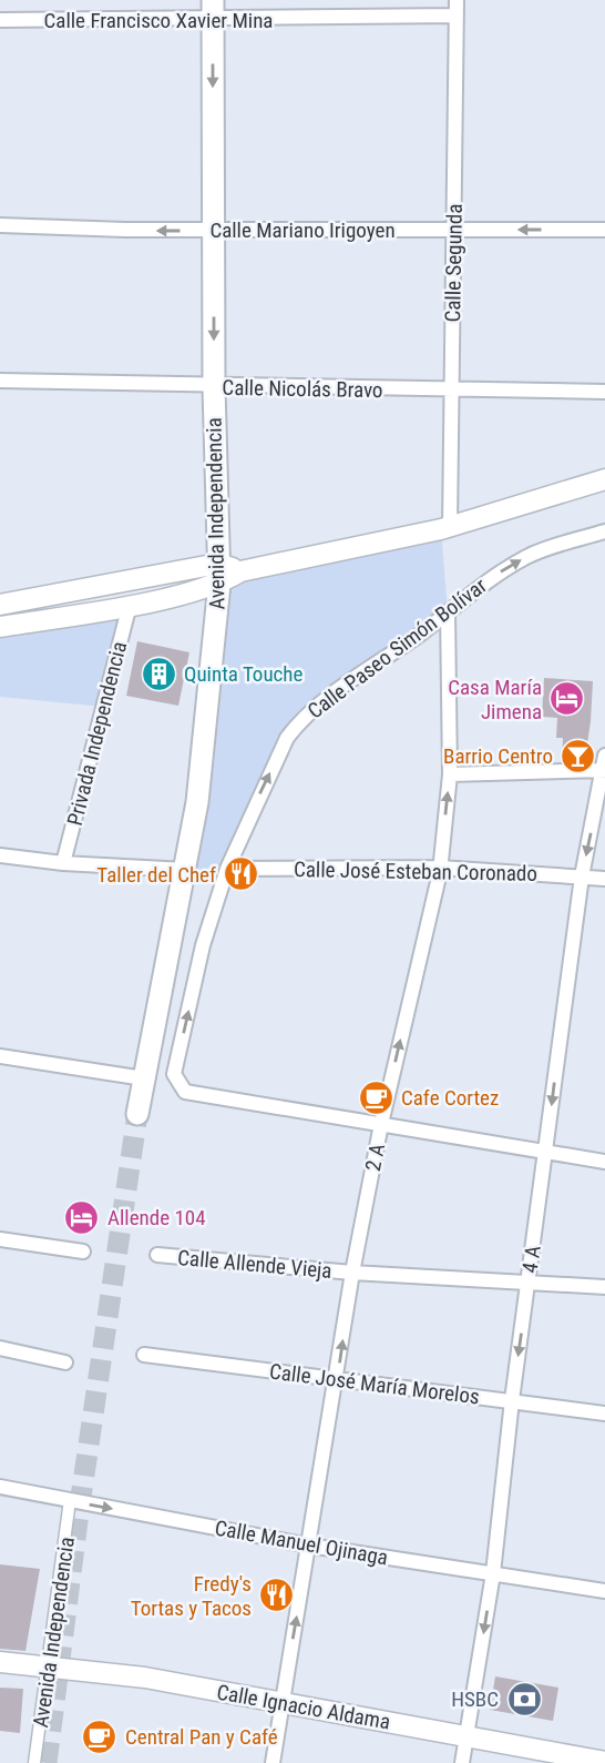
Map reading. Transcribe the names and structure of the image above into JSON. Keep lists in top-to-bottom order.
{
  "streets": {
    "main road": ["Avenida Independencia", "Calle Ignacio Aldama"],
    "street": [
      "Calle Francisco Xavier Mina",
      "Calle Mariano Irigoyen",
      "Calle Segunda",
      "Calle Nicolás Bravo",
      "Calle Paseo Simón Bolívar",
      "Privada Independencia",
      "Calle José Esteban Coronado",
      "2 A",
      "4 A",
      "Calle Allende Vieja",
      "Calle José María Morelos",
      "Calle Manuel Ojinaga"
    ]
  },
  "crossings": [
    ["Calle Francisco Xavier Mina", "Calle Segunda"],
    ["Calle Francisco Xavier Mina", "Avenida Independencia"],
    ["Calle Mariano Irigoyen", "Calle Segunda"],
    ["Calle Mariano Irigoyen", "Avenida Independencia"],
    ["Calle Segunda", "Calle Nicolás Bravo"],
    ["Calle Nicolás Bravo", "Avenida Independencia"],
    ["Avenida Independencia", "Calle Manuel Ojinaga"],
    ["Avenida Independencia", "Calle Ignacio Aldama"],
    ["Calle Paseo Simón Bolívar", "Calle José Esteban Coronado"],
    ["Calle Paseo Simón Bolívar", "2 A"],
    ["Calle José Esteban Coronado", "2 A"],
    ["Calle José Esteban Coronado", "4 A"],
    ["2 A", "Calle Allende Vieja"],
    ["2 A", "Calle José María Morelos"],
    ["2 A", "Calle Manuel Ojinaga"],
    ["2 A", "Calle Ignacio Aldama"],
    ["4 A", "Calle Allende Vieja"],
    ["4 A", "Calle José María Morelos"],
    ["4 A", "Calle Manuel Ojinaga"],
    ["4 A", "Calle Ignacio Aldama"]
  ],
  "one_way": [
    "Calle Mariano Irigoyen",
    "2 A",
    "4 A",
    "Calle Manuel Ojinaga"
  ],
  "places": {
    "building": ["Quinta Touche"],
    "hotel": ["Casa María Jimena", "Allende 104"],
    "bar": ["Barrio Centro"],
    "restaurant": ["Taller del Chef", "Fredy's Tortas y Tacos"],
    "cafe": ["Cafe Cortez", "Central Pan y Café"],
    "bank": ["HSBC"]
  }
}
